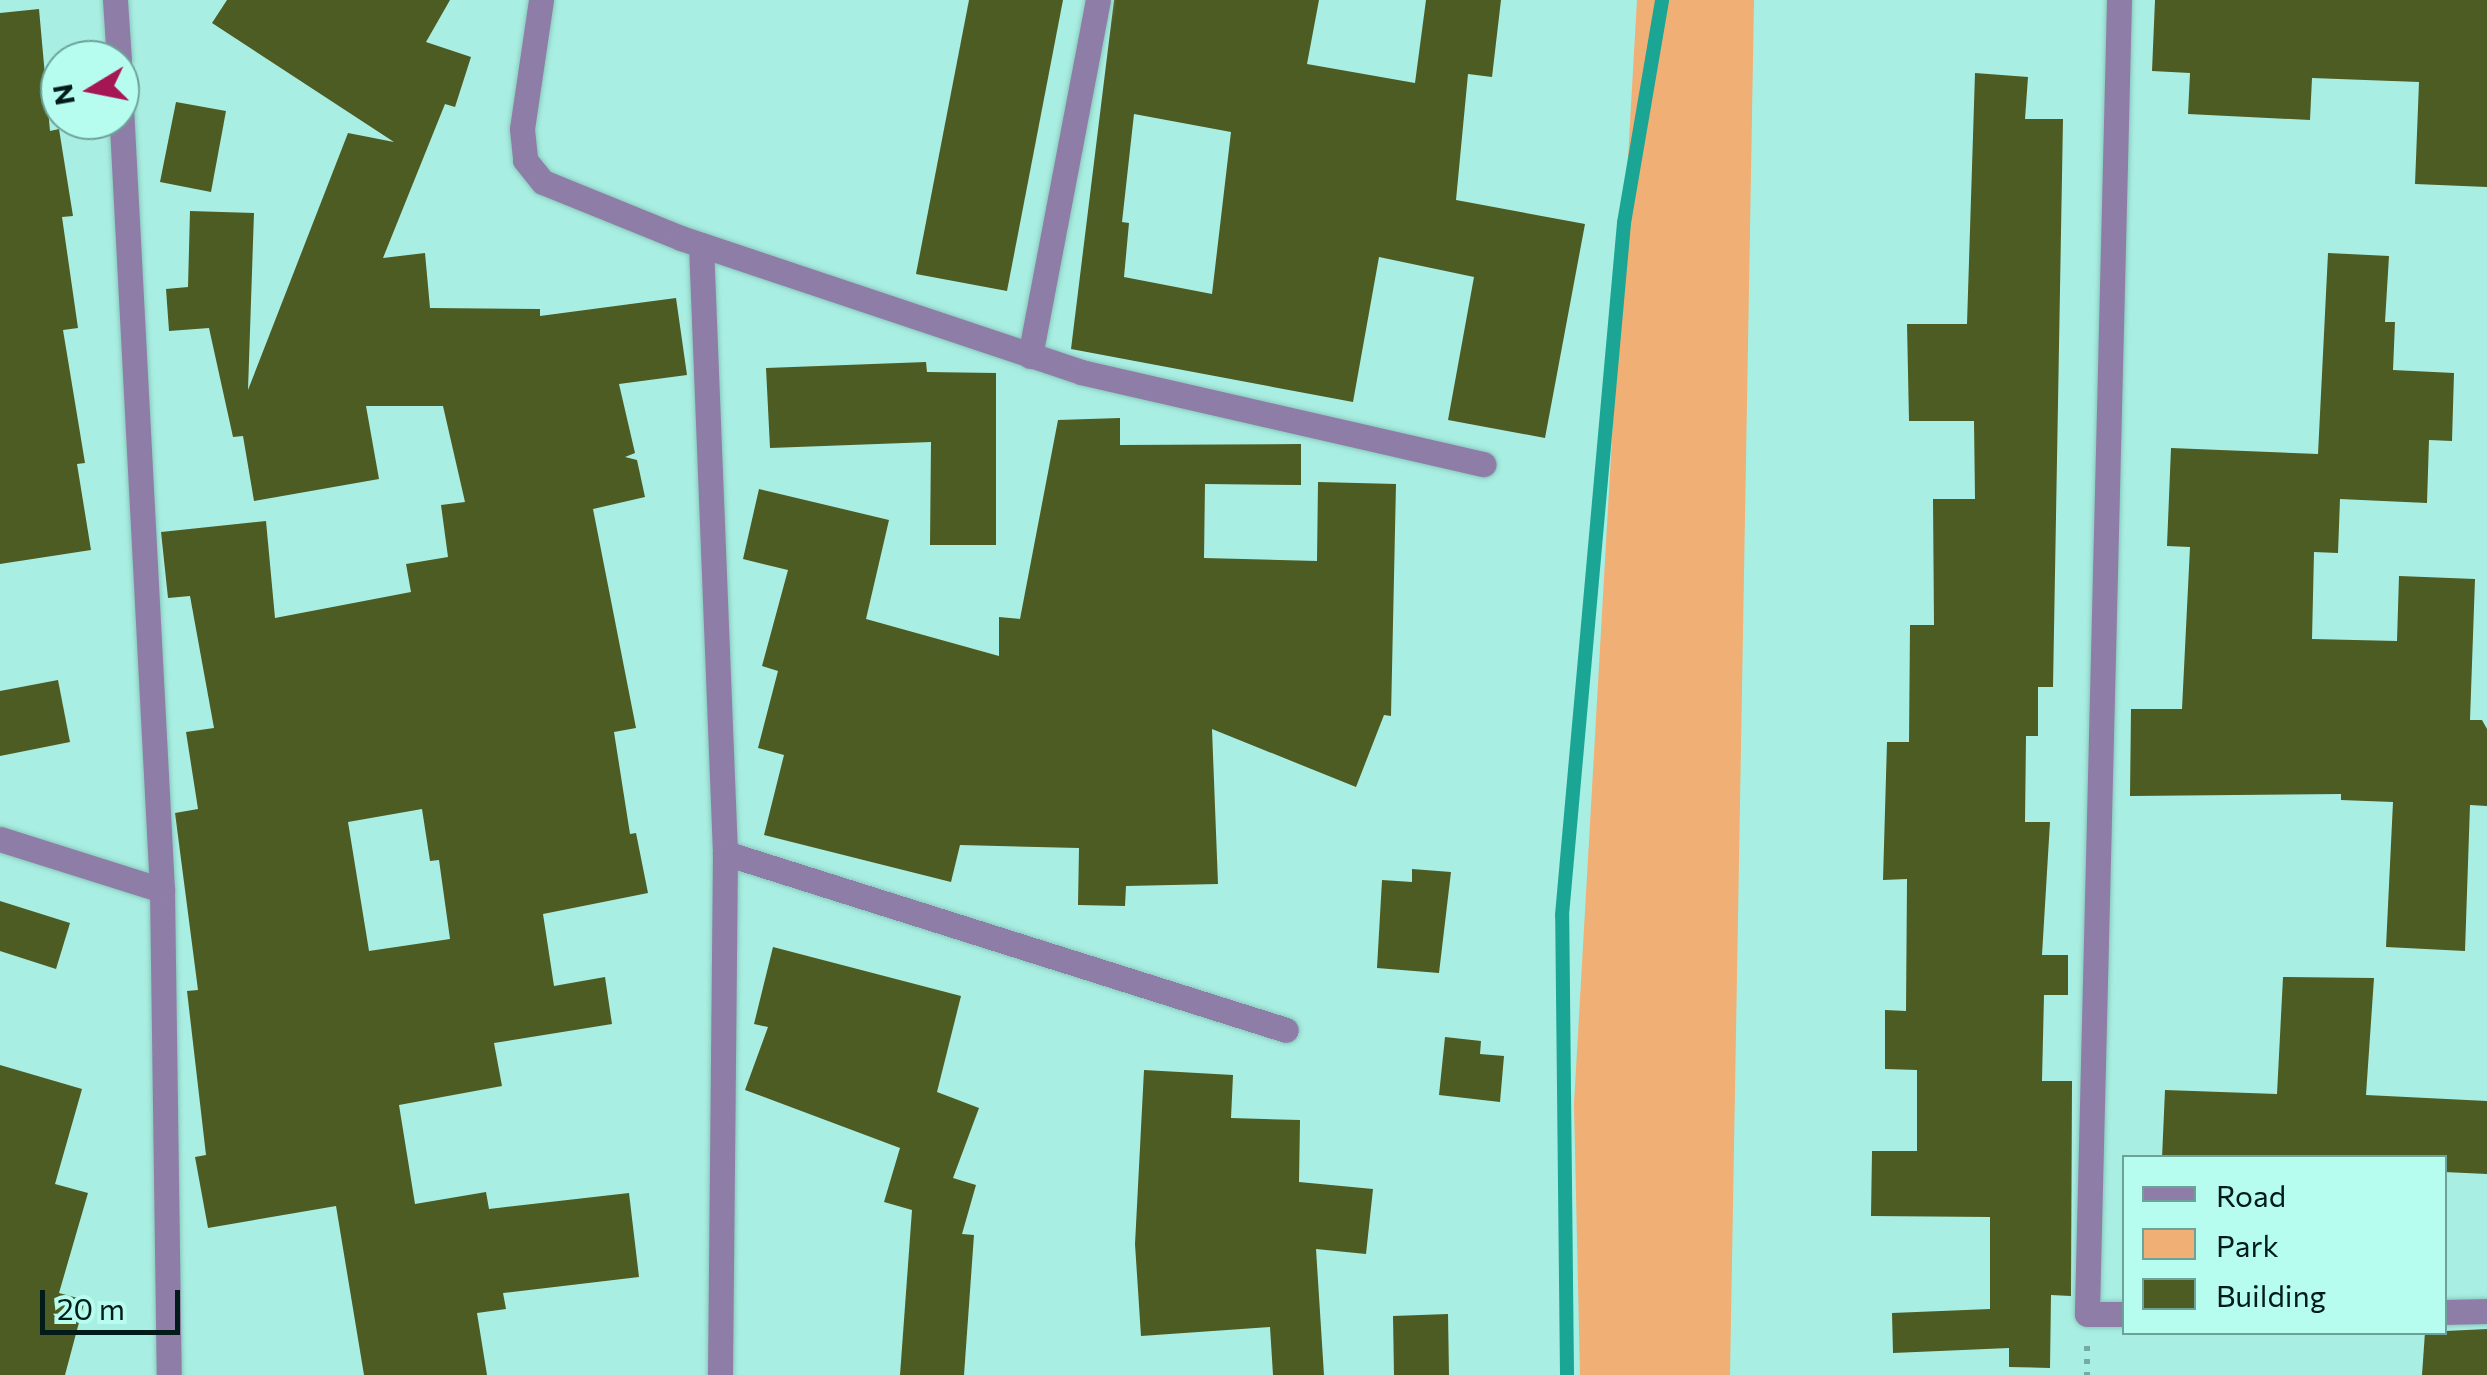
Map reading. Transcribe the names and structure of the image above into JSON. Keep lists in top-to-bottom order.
{
  "legend": ["Road", "Park", "Building"],
  "scale_bar": "20 m",
  "north": "left"
}
